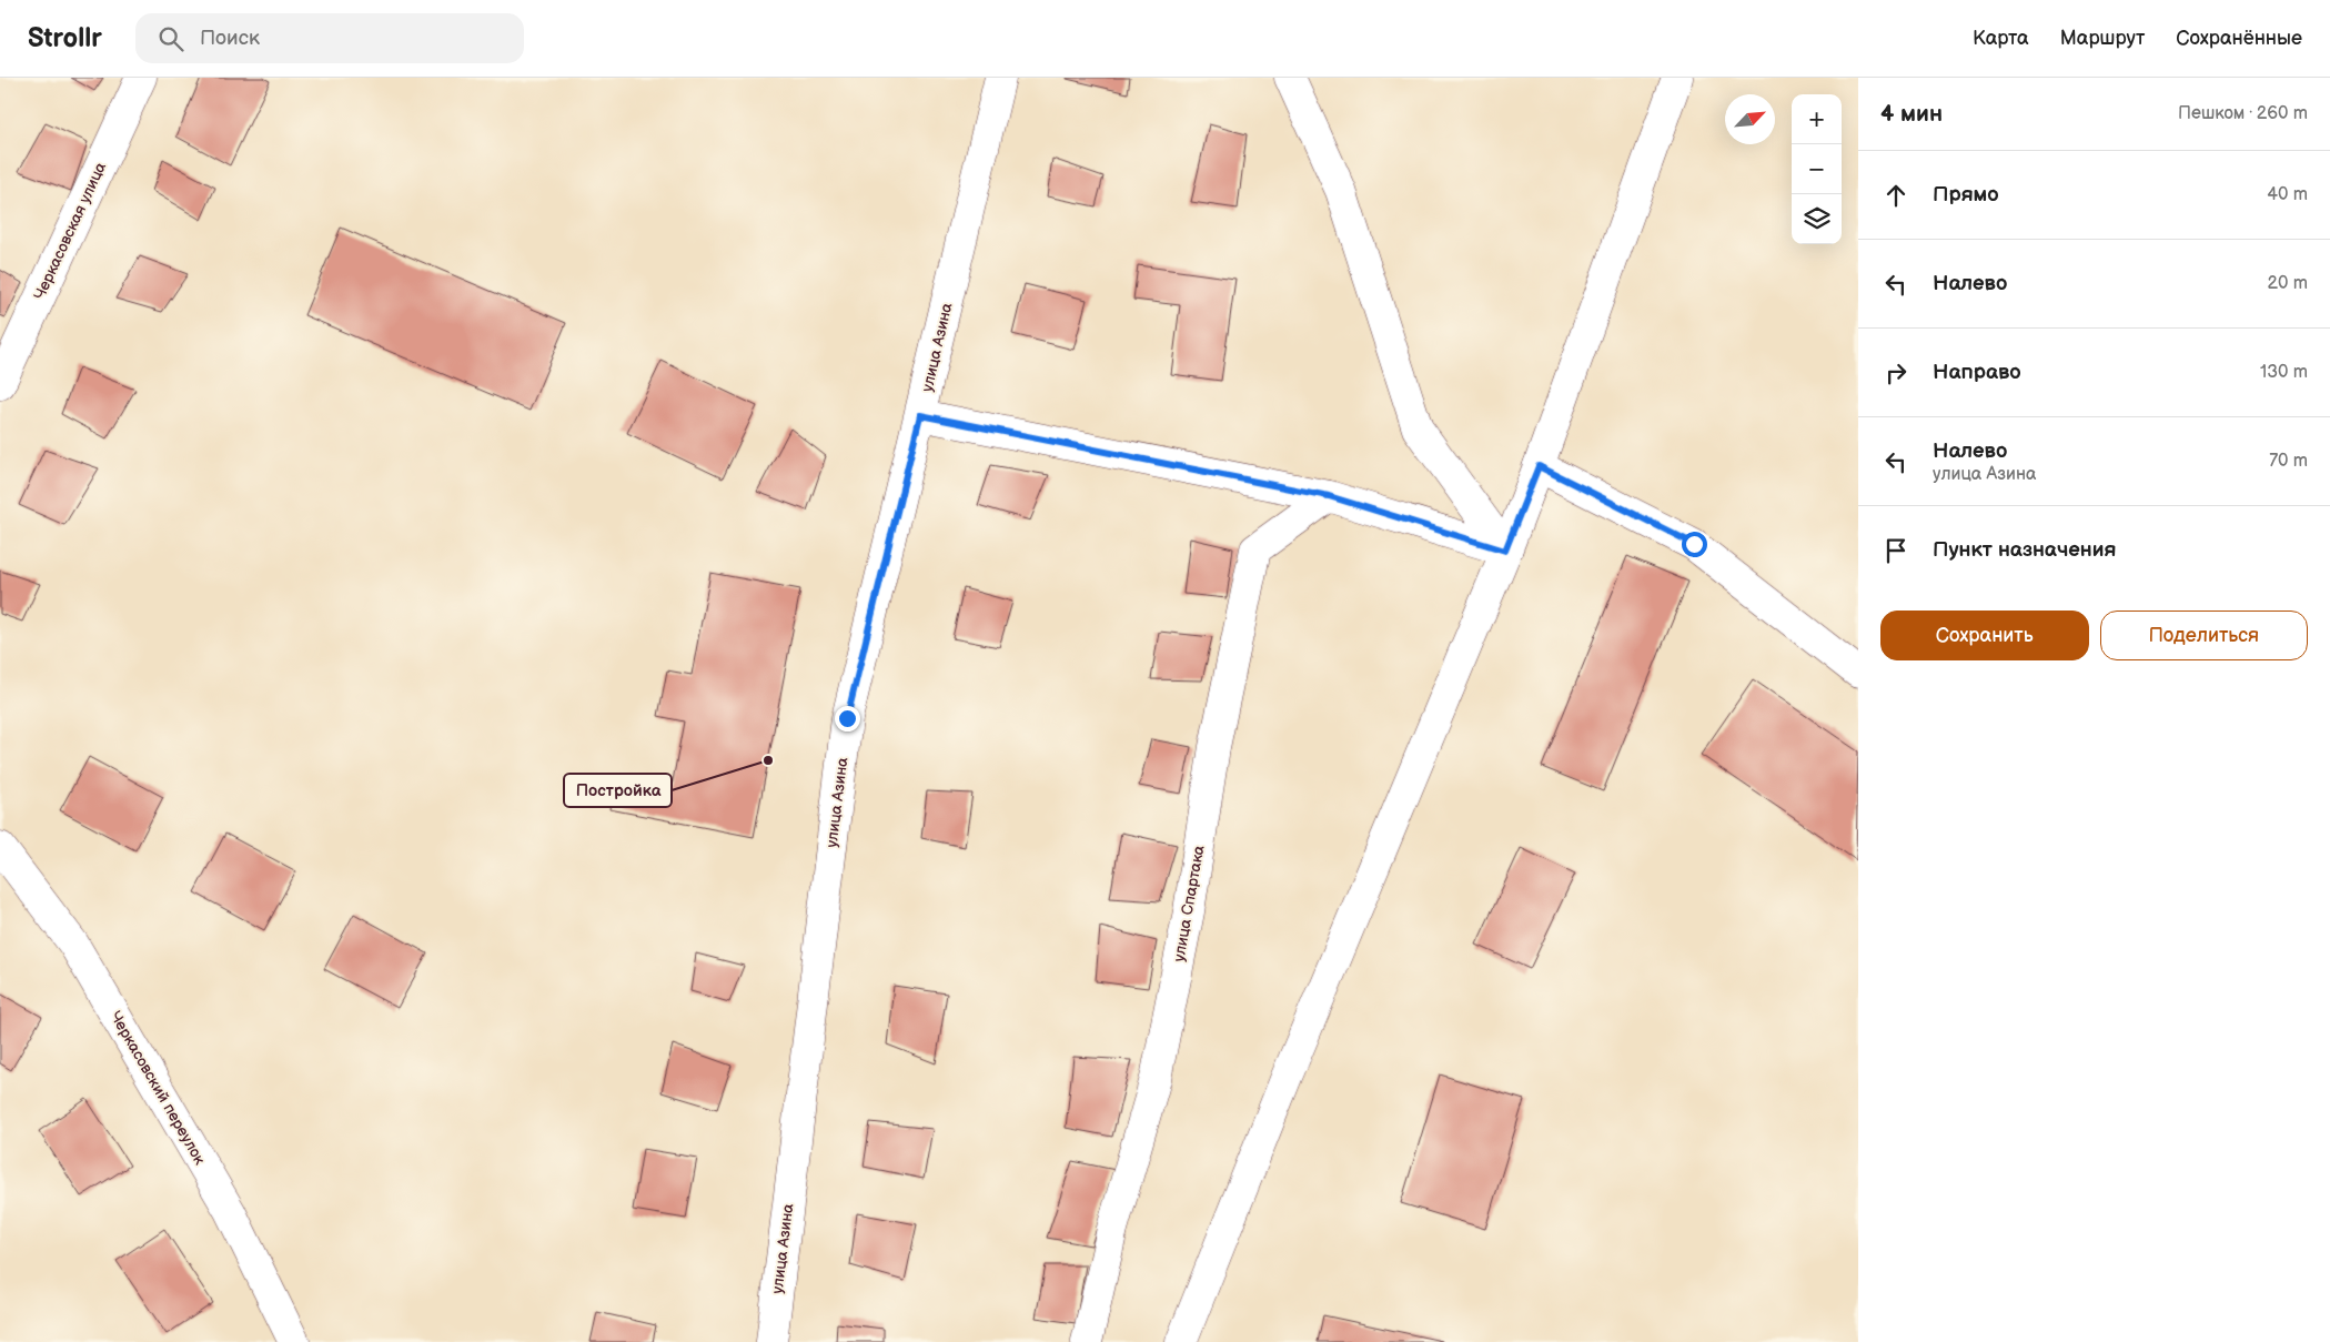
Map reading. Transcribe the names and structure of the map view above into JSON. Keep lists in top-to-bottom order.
{
  "streets": {
    "street": [
      "Черкасовская улица",
      "улица Азина",
      "улица Спартака",
      "Черкасовский переулок"
    ]
  },
  "places": ["Постройка"],
  "north": "top right",
  "page": {
    "header": "Strollr",
    "search": "Поиск",
    "nav": ["Карта", "Маршрут", "Сохранённые"],
    "heading": ["4 мин", "Пешком · 260 m"],
    "map_buttons": ["+", "−"],
    "list": [
      ["Прямо", "40 m"],
      ["Налево", "20 m"],
      ["Направо", "130 m"],
      ["Налево", "улица Азина", "70 m"],
      "Пункт назначения"
    ],
    "buttons": ["Сохранить", "Поделиться"]
  }
}
